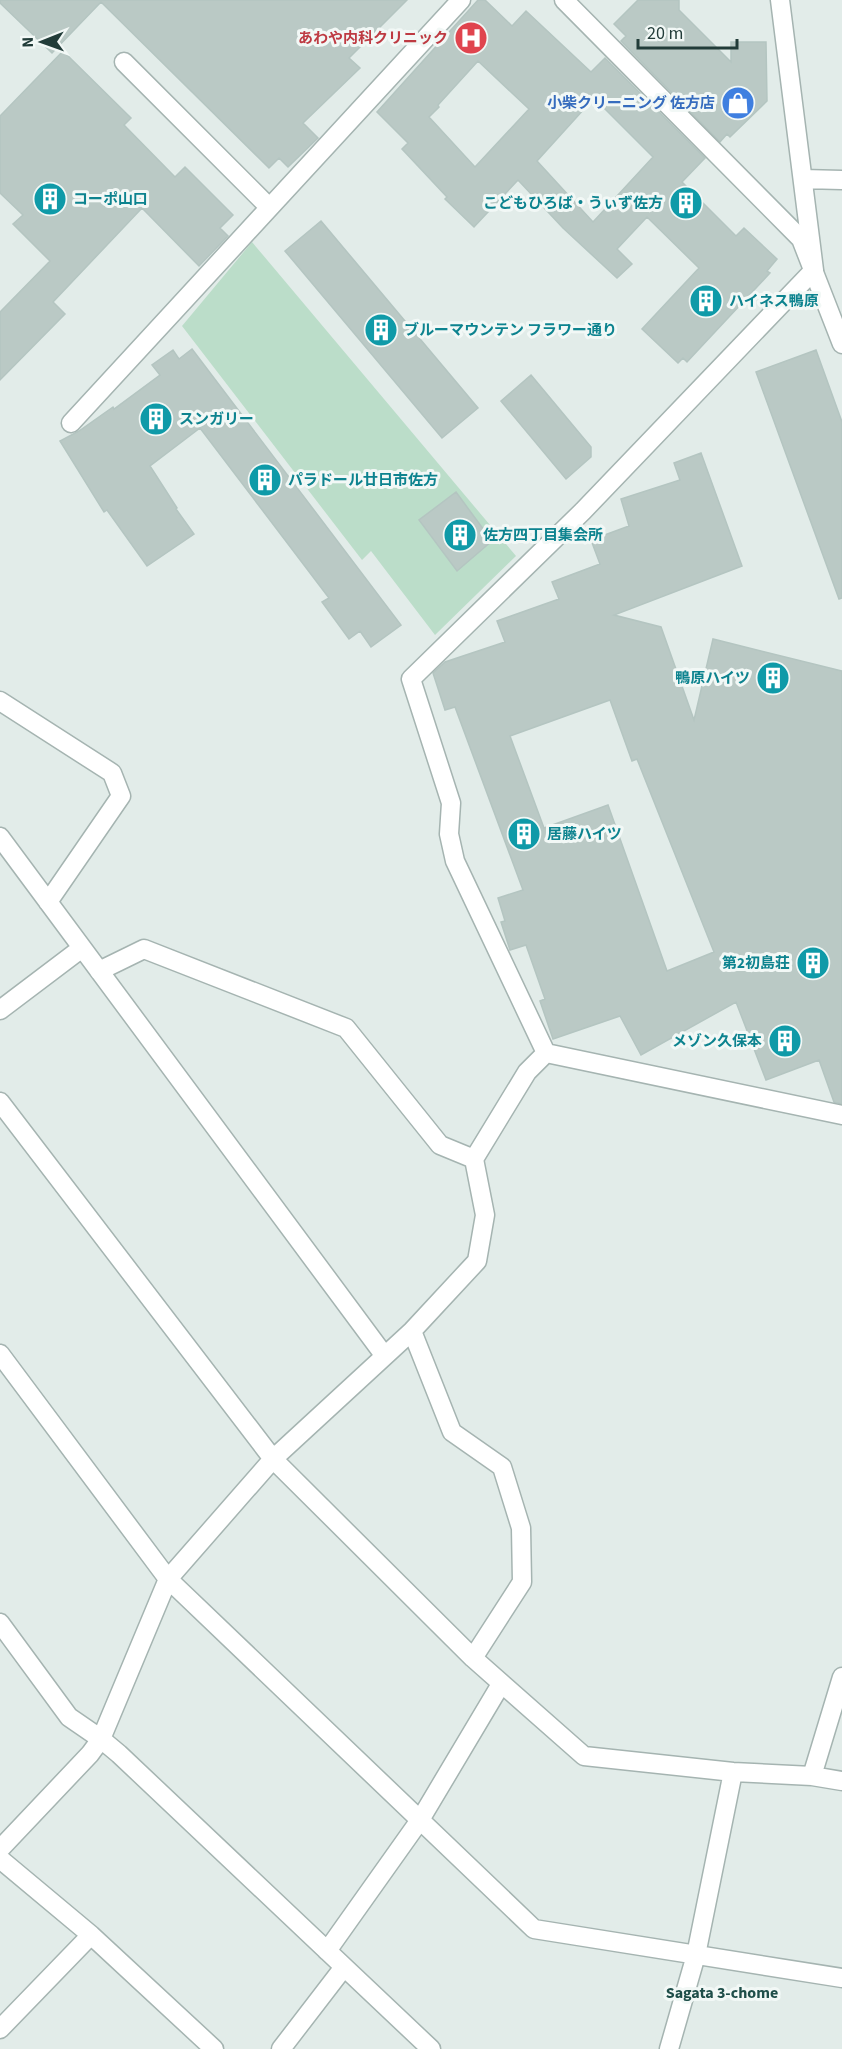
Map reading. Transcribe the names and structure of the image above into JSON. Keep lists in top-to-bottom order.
{
  "districts": ["Sagata 3-chome"],
  "places": {
    "hospital": ["あわや内科クリニック"],
    "shop": ["小柴クリーニング 佐方店"],
    "building": [
      "コーポ山口",
      "こどもひろば・うぃず佐方",
      "ハイネス鴨原",
      "ブルーマウンテン フラワー通り",
      "スンガリー",
      "パラドール廿日市佐方",
      "佐方四丁目集会所",
      "鴨原ハイツ",
      "居藤ハイツ",
      "第2初島荘",
      "メゾン久保本"
    ]
  },
  "scale_bar": "20 m",
  "north": "left"
}
